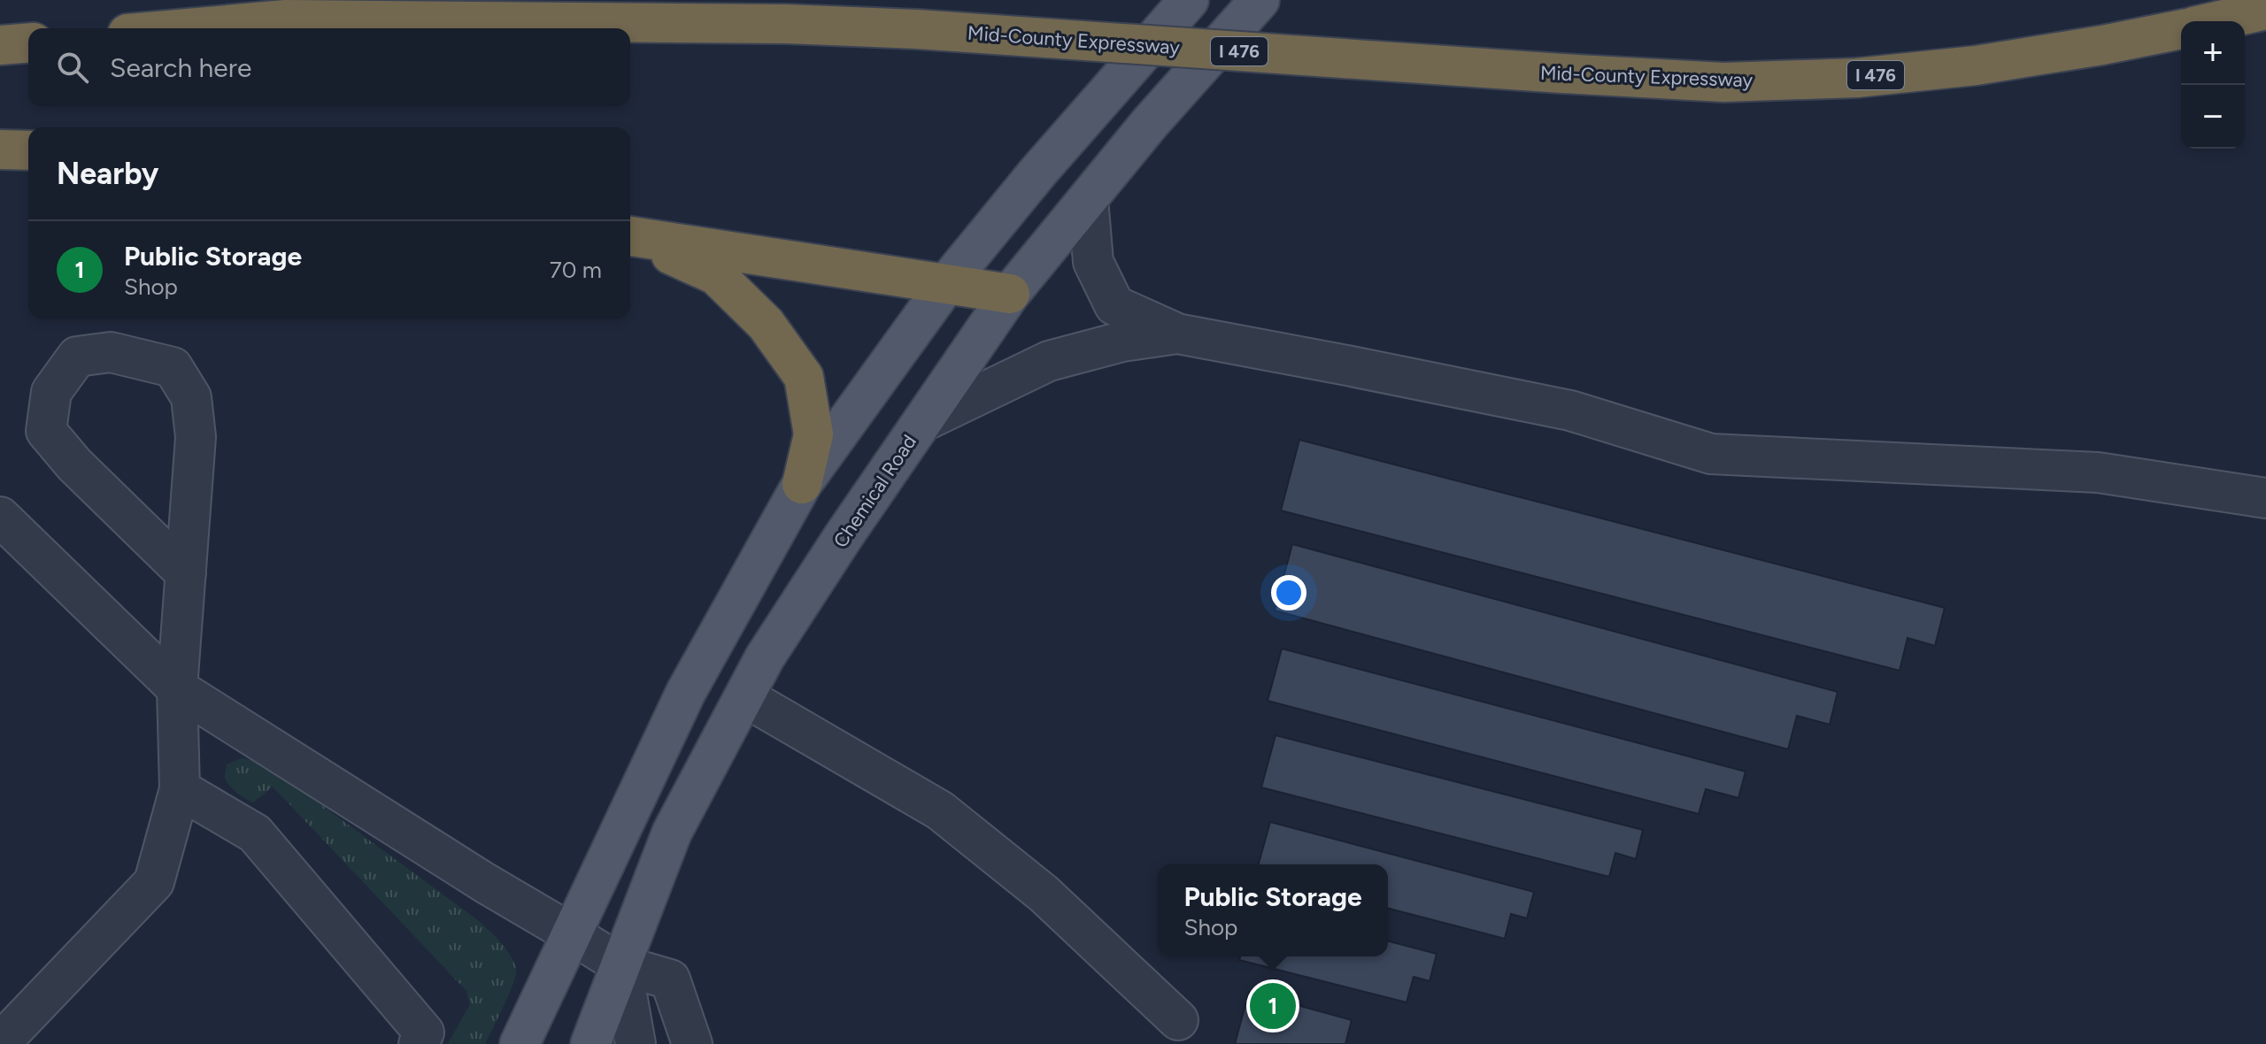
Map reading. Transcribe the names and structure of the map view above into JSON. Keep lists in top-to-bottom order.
{
  "streets": {
    "highway": ["Mid-County Expressway", "I 476"],
    "main road": ["Chemical Road"]
  },
  "page": {
    "map_buttons": ["+", "−"],
    "search": "Search here",
    "heading": "Nearby",
    "list": [
      {
        "mark": "1",
        "name": "Public Storage",
        "note": "Shop",
        "value": "70 m"
      }
    ],
    "popup": ["Public Storage", "Shop"],
    "pins": "1"
  }
}
